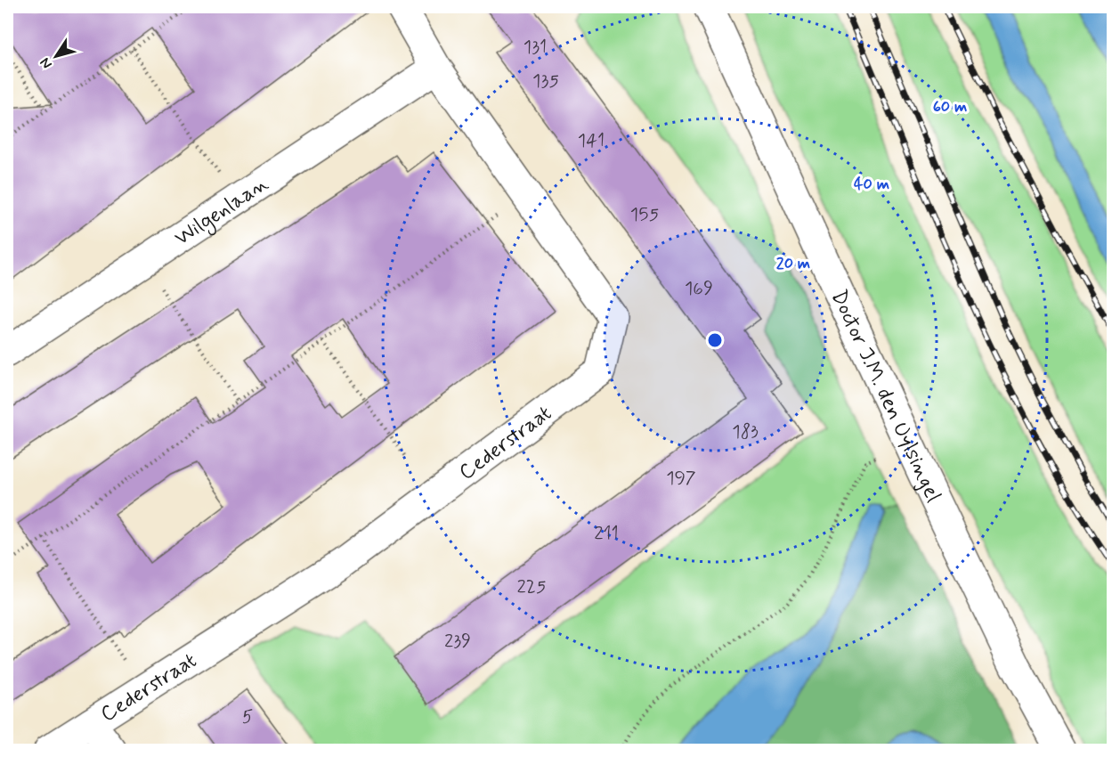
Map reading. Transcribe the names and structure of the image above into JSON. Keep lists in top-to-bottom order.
{
  "streets": {
    "street": ["Wilgenlaan", "Doctor J.M. den Uylsingel", "Cederstraat"]
  },
  "crossings": [
    ["Wilgenlaan", "Cederstraat"]
  ],
  "house_numbers": [
    "131",
    "135",
    "141",
    "155",
    "169",
    "183",
    "197",
    "211",
    "225",
    "239",
    "5"
  ],
  "north": "bottom left",
  "rings": ["60 m", "40 m", "20 m"]
}
